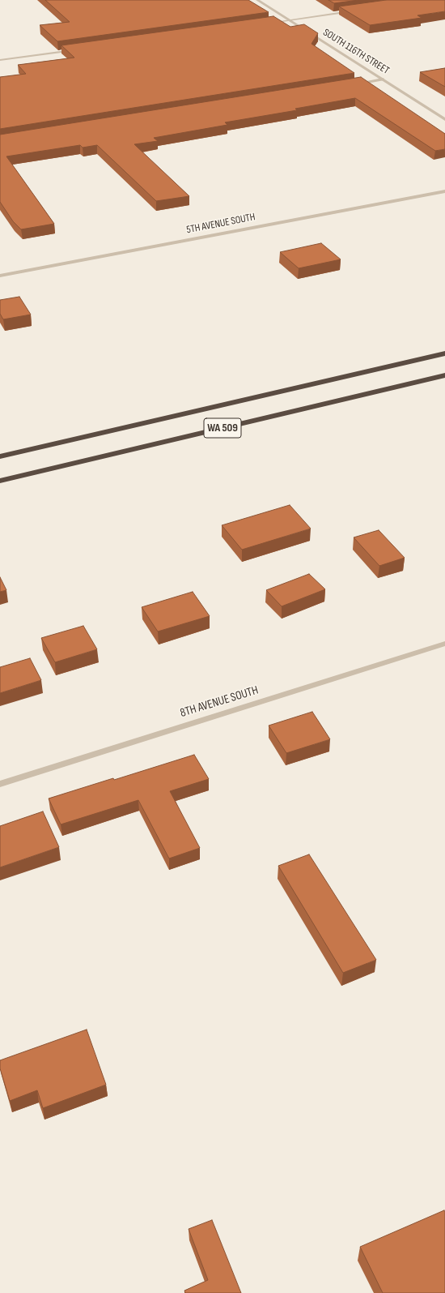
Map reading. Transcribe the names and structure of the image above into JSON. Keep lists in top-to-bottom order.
{
  "streets": {
    "highway": ["WA 509"],
    "street": ["SOUTH 116TH STREET", "5TH AVENUE SOUTH", "8TH AVENUE SOUTH"]
  }
}
